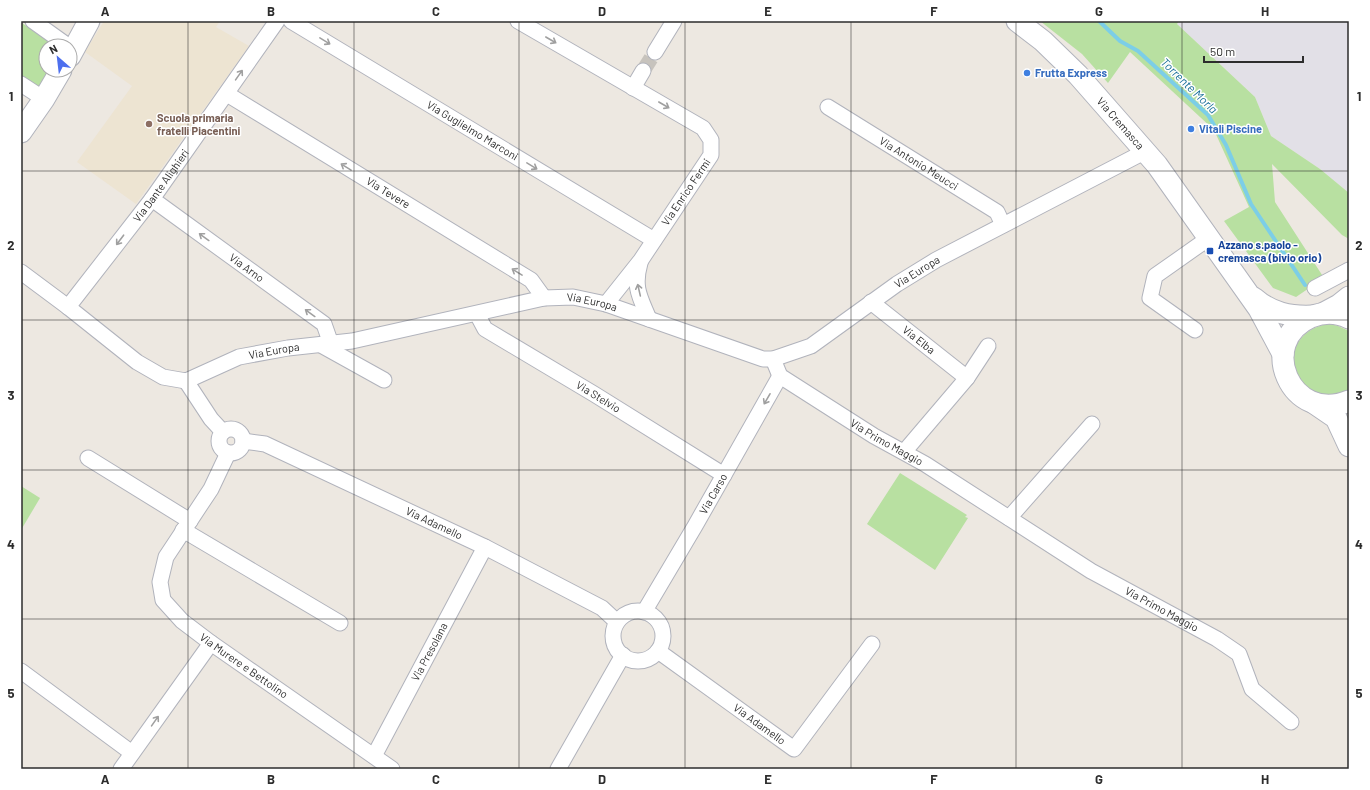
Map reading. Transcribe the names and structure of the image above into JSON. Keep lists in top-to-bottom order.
{
  "streets": {
    "main road": ["Via Cremasca"],
    "street": [
      "Via Guglielmo Marconi",
      "Via Antonio Meucci",
      "Via Dante Alighieri",
      "Via Enrico Fermi",
      "Via Tevere",
      "Via Arno",
      "Via Europa",
      "Via Elba",
      "Via Stelvio",
      "Via Primo Maggio",
      "Via Carso",
      "Via Adamello",
      "Via Presolana",
      "Via Murere e Bettolino"
    ]
  },
  "crossings": [
    ["Via Cremasca", "Via Europa"],
    ["Via Guglielmo Marconi", "Via Enrico Fermi"],
    ["Via Antonio Meucci", "Via Europa"],
    ["Via Dante Alighieri", "Via Tevere"],
    ["Via Dante Alighieri", "Via Arno"],
    ["Via Enrico Fermi", "Via Europa"],
    ["Via Tevere", "Via Europa"],
    ["Via Arno", "Via Europa"],
    ["Via Europa", "Via Elba"],
    ["Via Europa", "Via Stelvio"],
    ["Via Stelvio", "Via Carso"],
    ["Via Primo Maggio", "Via Carso"],
    ["Via Carso", "Via Adamello"],
    ["Via Adamello", "Via Presolana"],
    ["Via Adamello", "Via Murere e Bettolino"],
    ["Via Presolana", "Via Murere e Bettolino"]
  ],
  "one_way": [
    "Via Guglielmo Marconi",
    "Via Tevere",
    "Via Arno",
    "Via Carso"
  ],
  "water": ["Torrente Morla"],
  "places": {
    "other": ["Frutta Express", "Scuola primaria fratelli Piacentini", "Vitali Piscine"],
    "transit": ["Azzano s.paolo - cremasca (bivio orio)"]
  },
  "scale_bar": "50 m",
  "north": "top left",
  "grid": {
    "columns": [
      "A",
      "B",
      "C",
      "D",
      "E",
      "F",
      "G",
      "H"
    ],
    "rows": [
      "1",
      "2",
      "3",
      "4",
      "5"
    ]
  }
}
